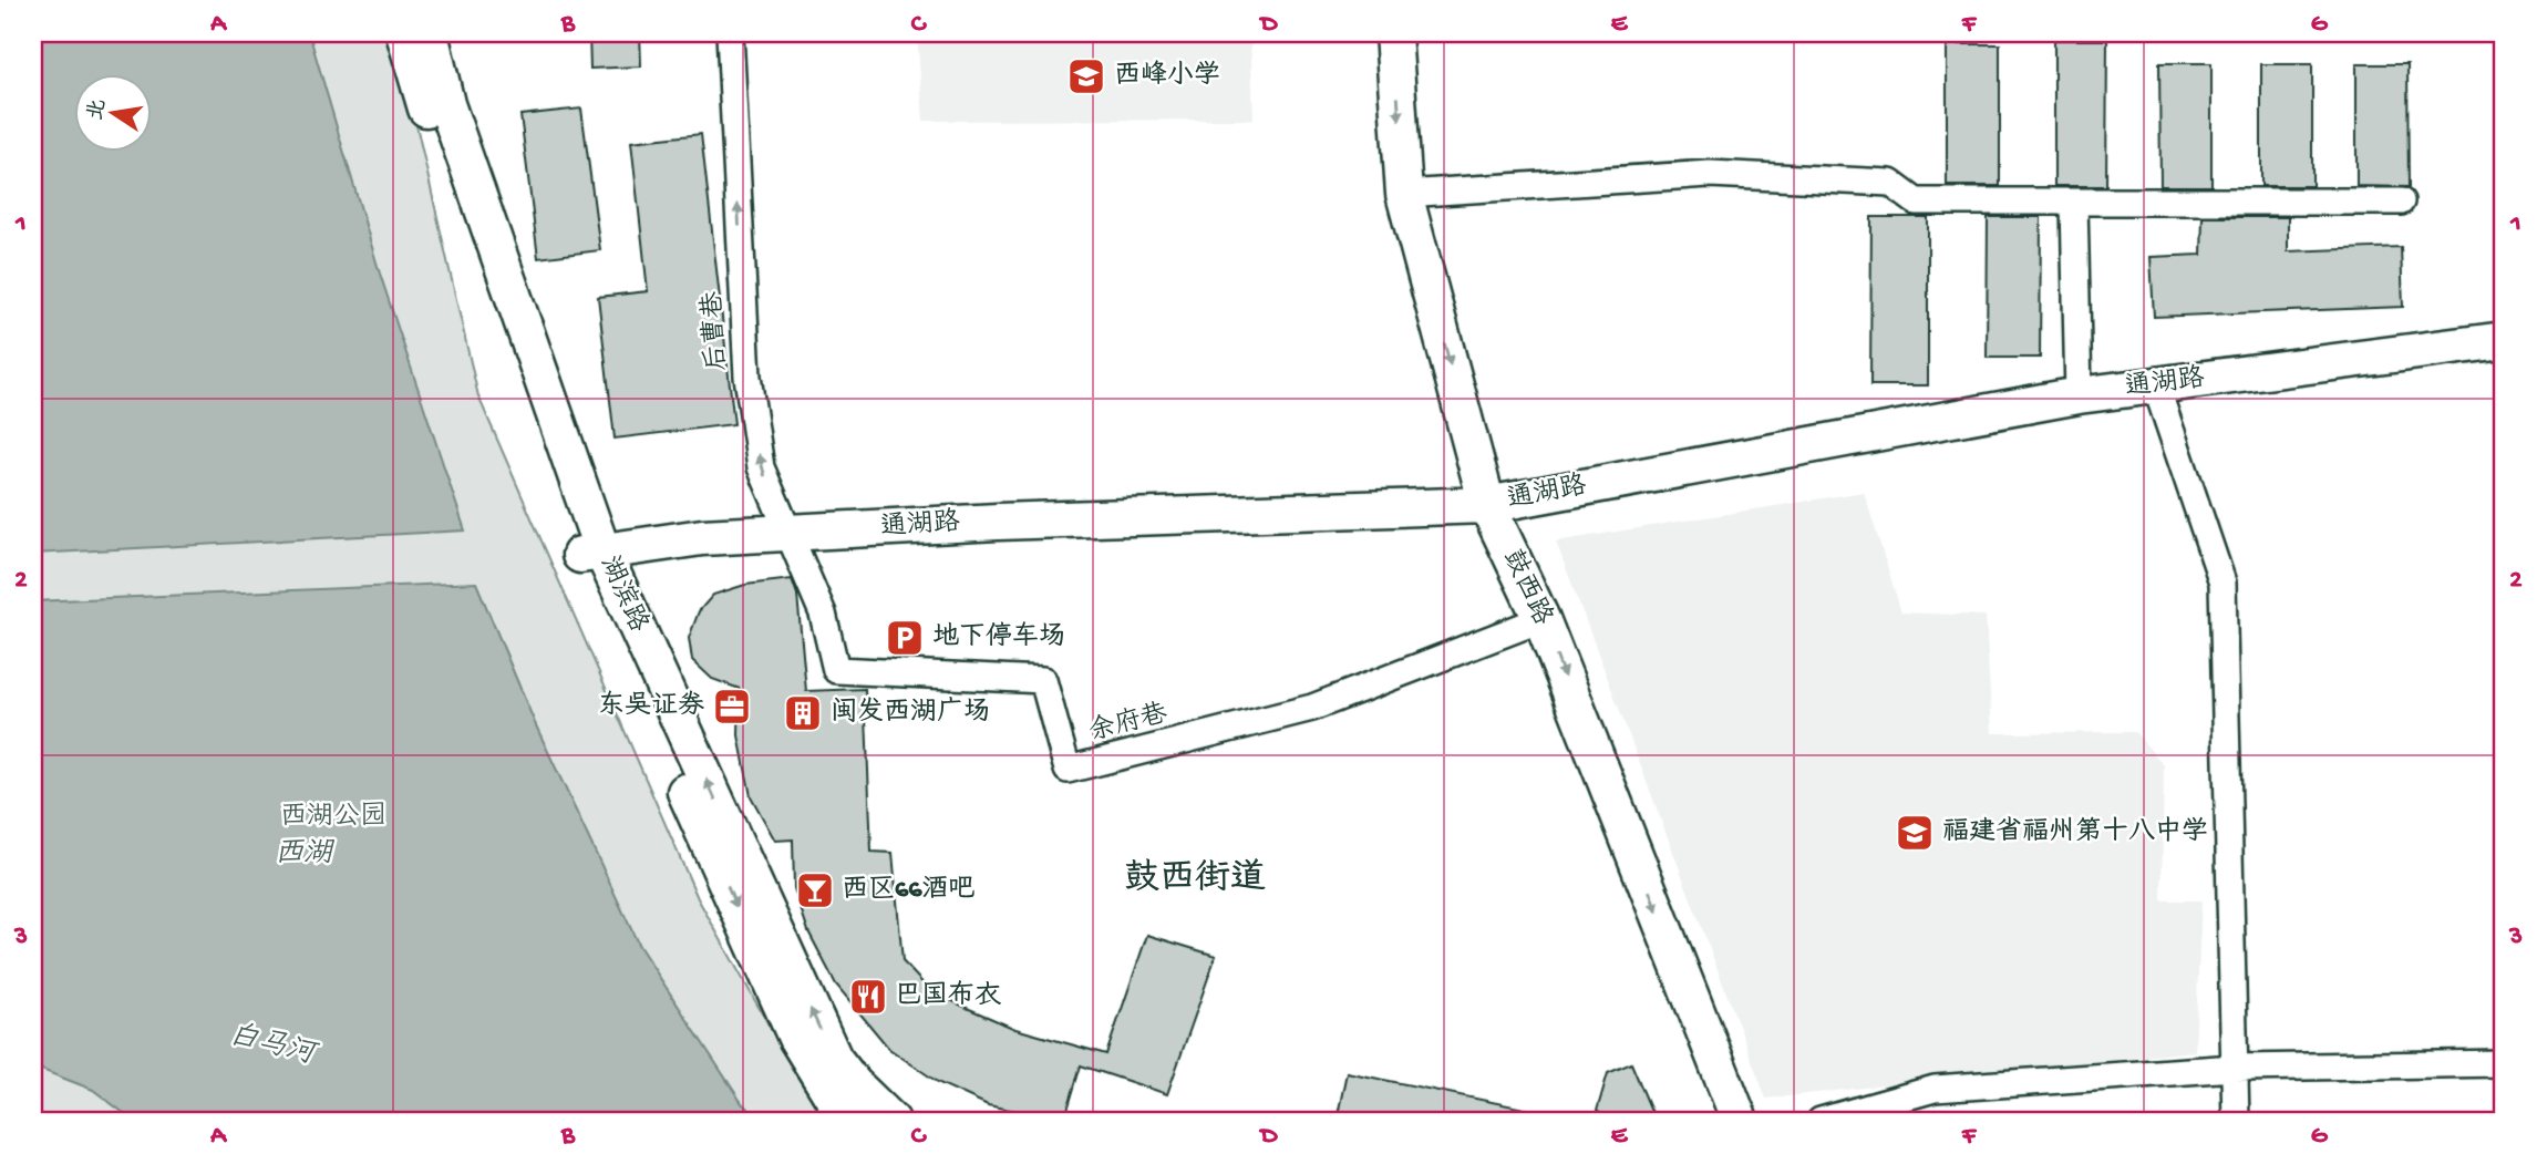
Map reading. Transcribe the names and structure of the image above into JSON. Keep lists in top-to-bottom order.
{
  "streets": {
    "street": [
      "后曹巷",
      "通湖路",
      "鼓西路",
      "湖滨路",
      "余府巷"
    ]
  },
  "crossings": [
    ["后曹巷", "通湖路"],
    ["后曹巷", "余府巷"],
    ["通湖路", "鼓西路"],
    ["通湖路", "湖滨路"],
    ["鼓西路", "余府巷"]
  ],
  "one_way": ["后曹巷", "鼓西路"],
  "districts": ["鼓西街道"],
  "water": ["西湖", "白马河"],
  "parks": ["西湖公园"],
  "places": {
    "school or university": ["西峰小学", "福建省福州第十八中学"],
    "parking": ["地下停车场"],
    "office": ["东吴证券"],
    "building": ["闽发西湖广场"],
    "bar": ["西区66酒吧"],
    "restaurant": ["巴国布衣"]
  },
  "north": "left",
  "grid": {
    "columns": [
      "A",
      "B",
      "C",
      "D",
      "E",
      "F",
      "G"
    ],
    "rows": ["1", "2", "3"]
  }
}
